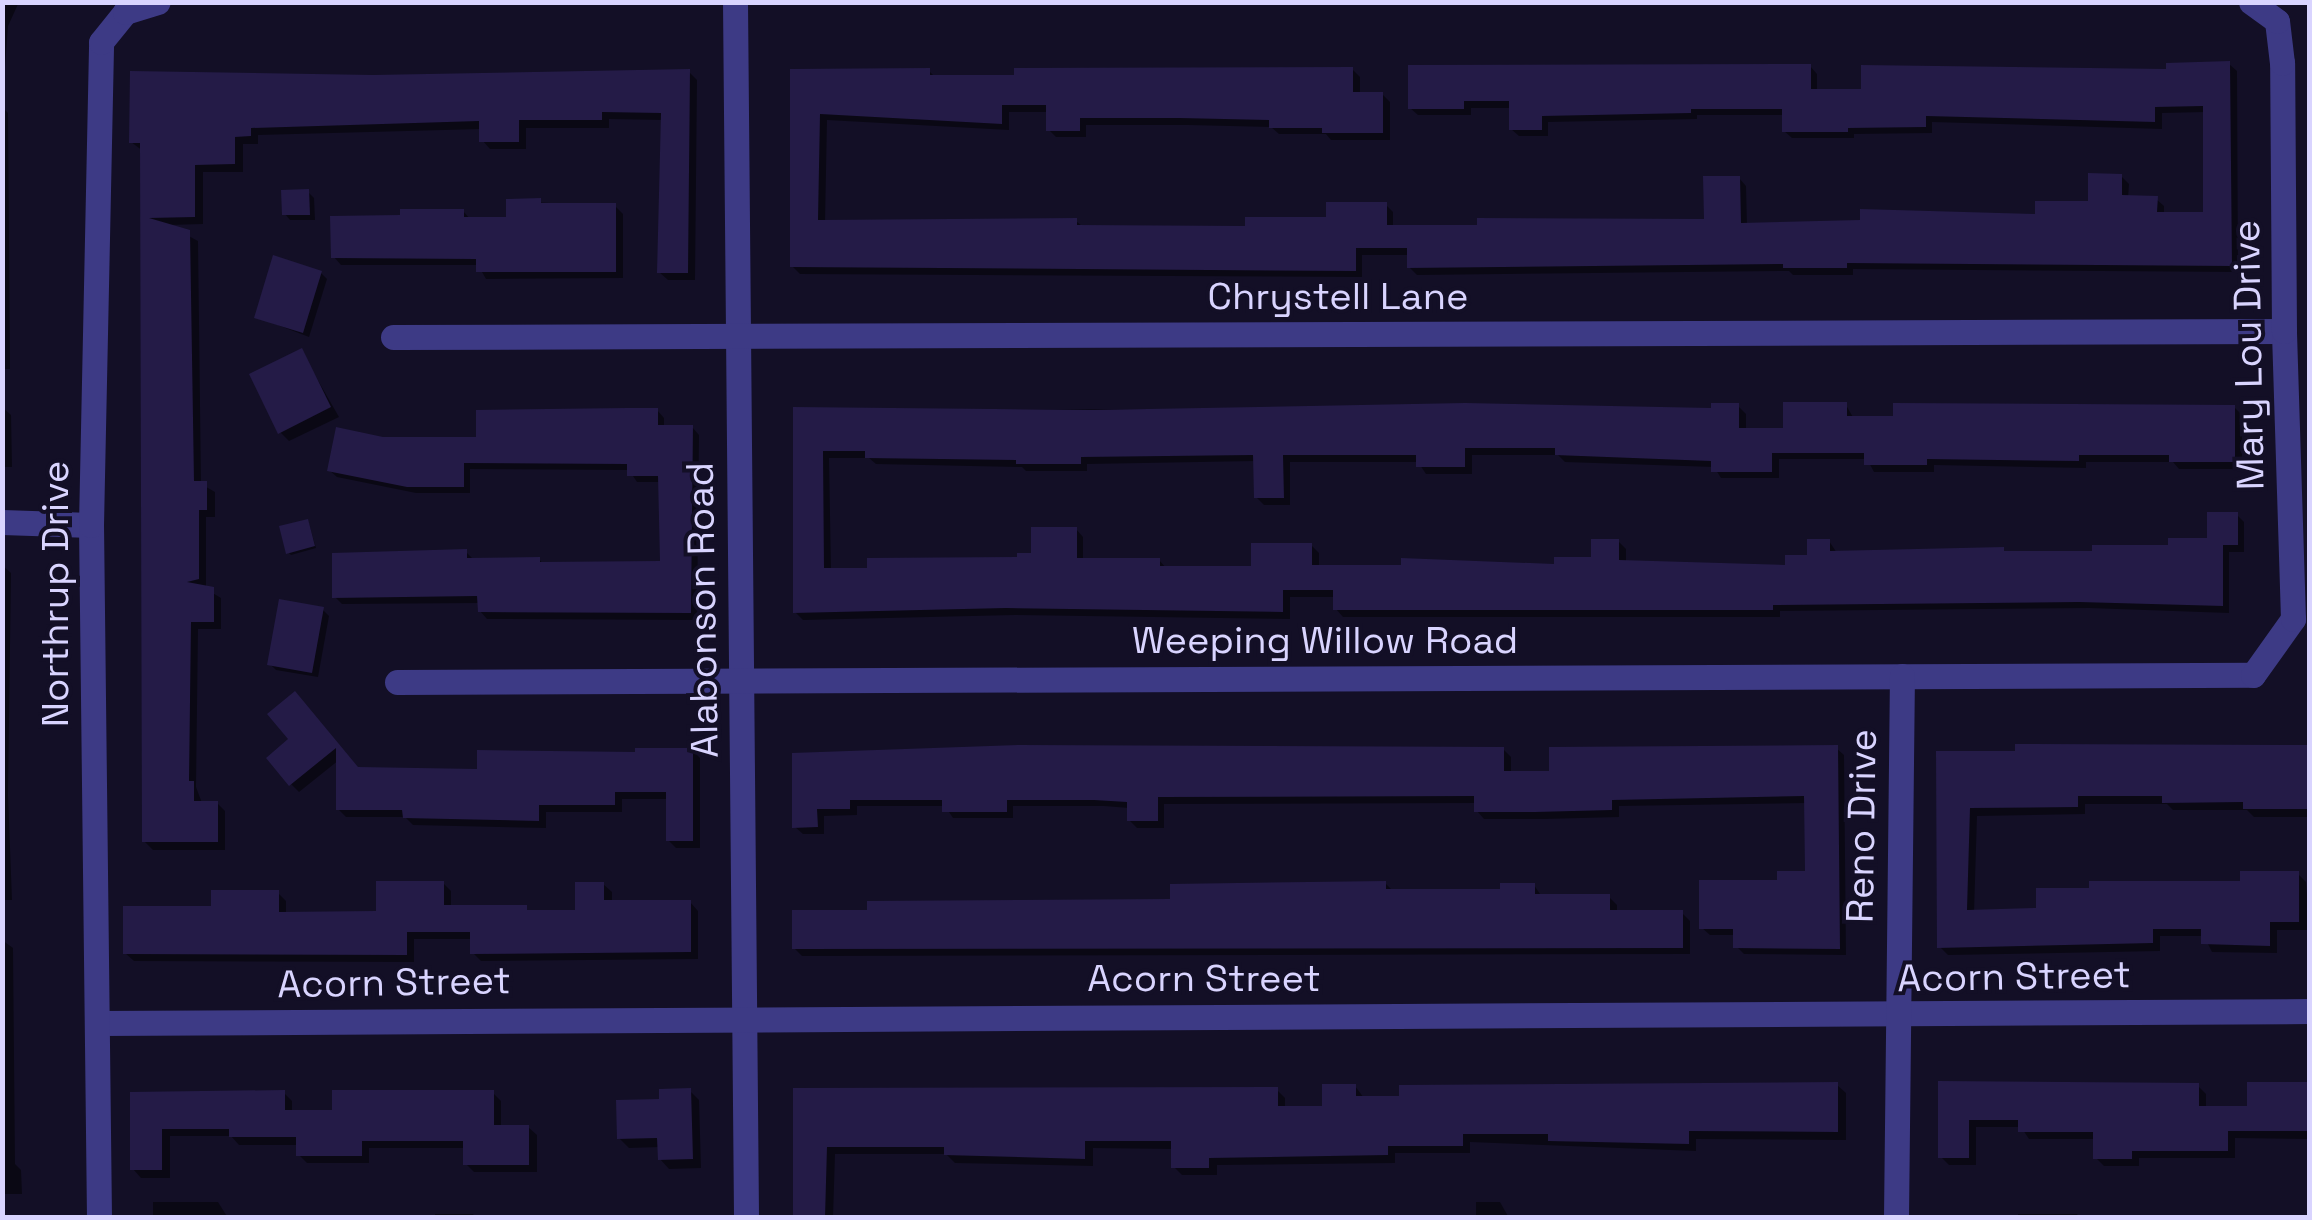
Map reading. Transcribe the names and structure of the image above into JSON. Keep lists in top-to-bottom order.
{
  "streets": {
    "street": [
      "Chrystell Lane",
      "Mary Lou Drive",
      "Northrup Drive",
      "Alabonson Road",
      "Weeping Willow Road",
      "Reno Drive",
      "Acorn Street"
    ]
  },
  "crossings": [
    ["Chrystell Lane", "Mary Lou Drive"],
    ["Chrystell Lane", "Alabonson Road"],
    ["Mary Lou Drive", "Weeping Willow Road"],
    ["Northrup Drive", "Acorn Street"],
    ["Alabonson Road", "Weeping Willow Road"],
    ["Alabonson Road", "Acorn Street"],
    ["Weeping Willow Road", "Reno Drive"],
    ["Reno Drive", "Acorn Street"]
  ]
}
